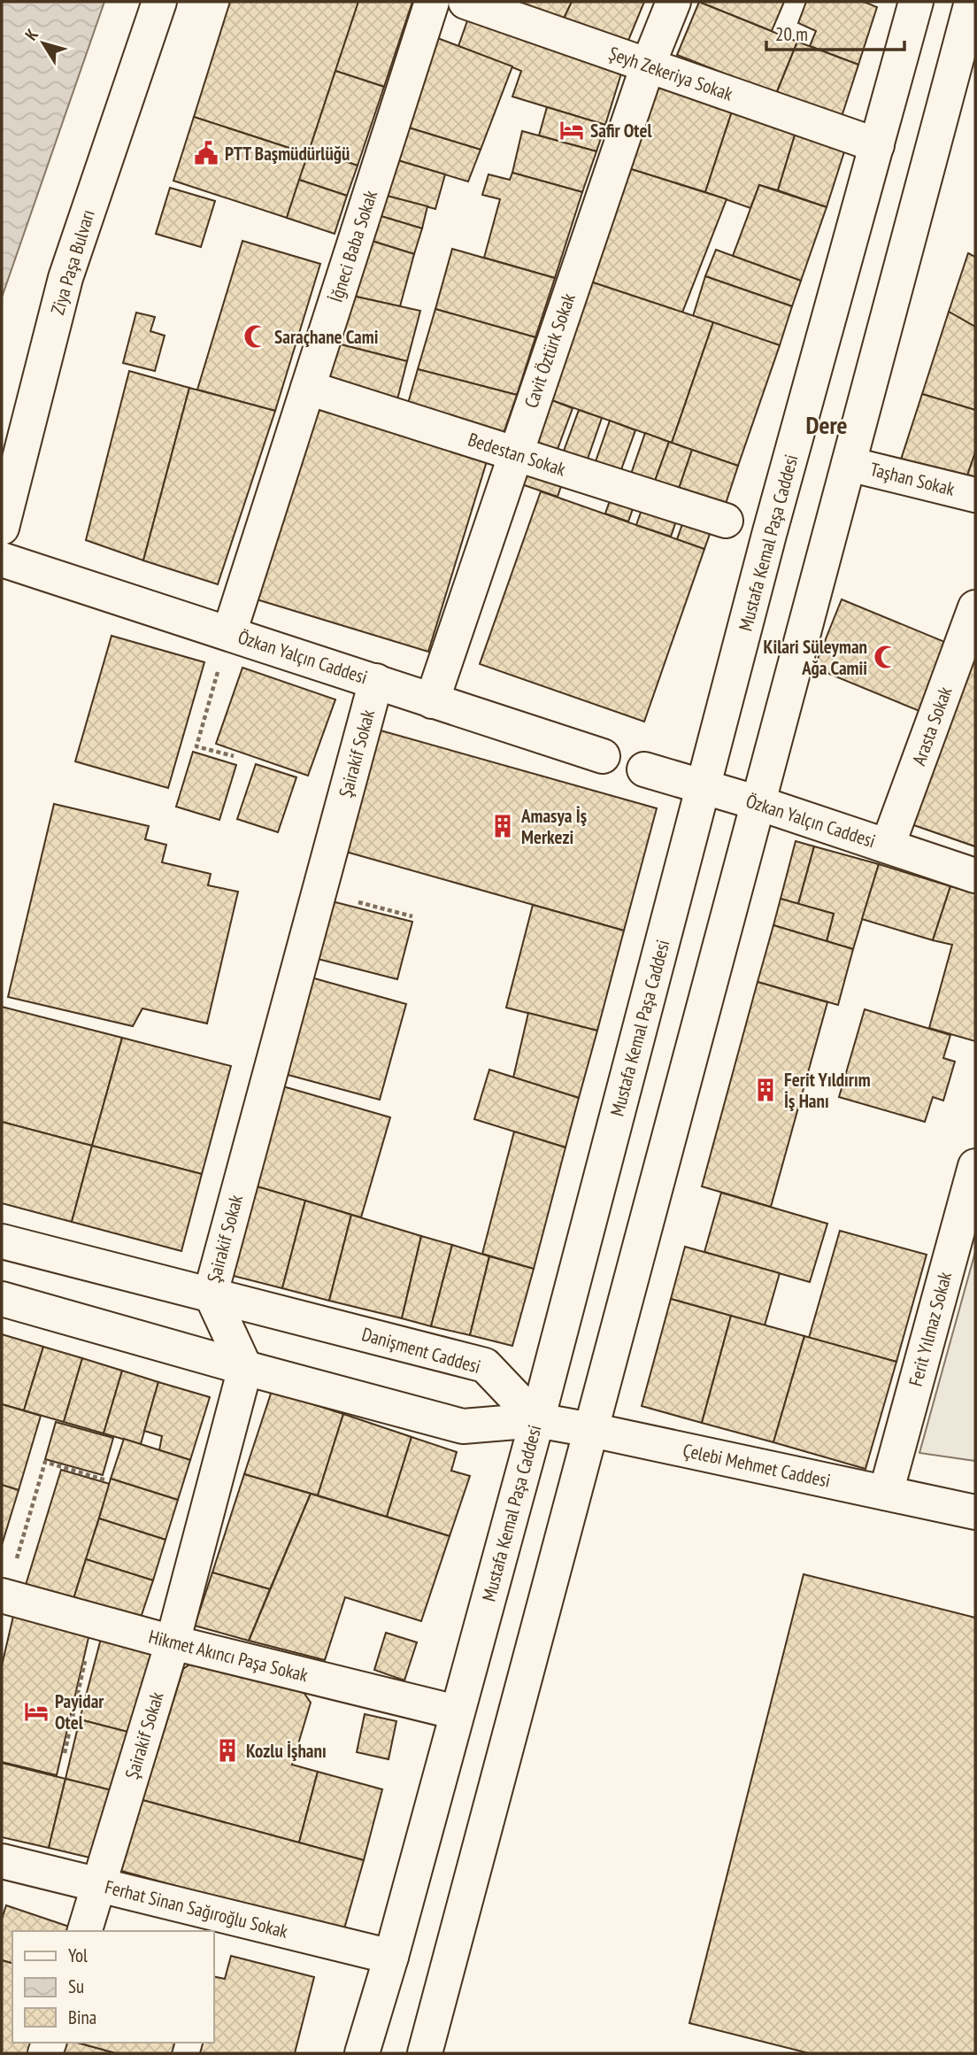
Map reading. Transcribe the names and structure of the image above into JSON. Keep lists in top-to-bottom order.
{
  "streets": {
    "street": [
      "Şeyh Zekeriya Sokak",
      "İğneci Baba Sokak",
      "Ziya Paşa Bulvarı",
      "Cavit Öztürk Sokak",
      "Bedestan Sokak",
      "Taşhan Sokak",
      "Mustafa Kemal Paşa Caddesi",
      "Özkan Yalçın Caddesi",
      "Arasta Sokak",
      "Şairakif Sokak",
      "Ferit Yılmaz Sokak",
      "Danişment Caddesi",
      "Çelebi Mehmet Caddesi",
      "Hikmet Akıncı Paşa Sokak",
      "Ferhat Sinan Sağıroğlu Sokak"
    ]
  },
  "crossings": [
    ["Şeyh Zekeriya Sokak", "Cavit Öztürk Sokak"],
    ["Şeyh Zekeriya Sokak", "Mustafa Kemal Paşa Caddesi"],
    ["İğneci Baba Sokak", "Bedestan Sokak"],
    ["İğneci Baba Sokak", "Özkan Yalçın Caddesi"],
    ["Cavit Öztürk Sokak", "Bedestan Sokak"],
    ["Cavit Öztürk Sokak", "Özkan Yalçın Caddesi"],
    ["Mustafa Kemal Paşa Caddesi", "Özkan Yalçın Caddesi"],
    ["Mustafa Kemal Paşa Caddesi", "Danişment Caddesi"],
    ["Mustafa Kemal Paşa Caddesi", "Çelebi Mehmet Caddesi"],
    ["Mustafa Kemal Paşa Caddesi", "Hikmet Akıncı Paşa Sokak"],
    ["Mustafa Kemal Paşa Caddesi", "Ferhat Sinan Sağıroğlu Sokak"],
    ["Özkan Yalçın Caddesi", "Arasta Sokak"],
    ["Özkan Yalçın Caddesi", "Şairakif Sokak"],
    ["Şairakif Sokak", "Danişment Caddesi"],
    ["Şairakif Sokak", "Hikmet Akıncı Paşa Sokak"],
    ["Şairakif Sokak", "Ferhat Sinan Sağıroğlu Sokak"],
    ["Ferit Yılmaz Sokak", "Çelebi Mehmet Caddesi"],
    ["Danişment Caddesi", "Çelebi Mehmet Caddesi"]
  ],
  "districts": ["Dere"],
  "places": {
    "hotel": ["Safir Otel", "Payidar Otel"],
    "public building": ["PTT Başmüdürlüğü"],
    "mosque": ["Saraçhane Cami", "Kilari Süleyman Ağa Camii"],
    "building": ["Amasya İş Merkezi", "Ferit Yıldırım İş Hanı", "Kozlu İşhanı"]
  },
  "legend": ["Yol", "Su", "Bina"],
  "scale_bar": "20 m",
  "north": "top left"
}
